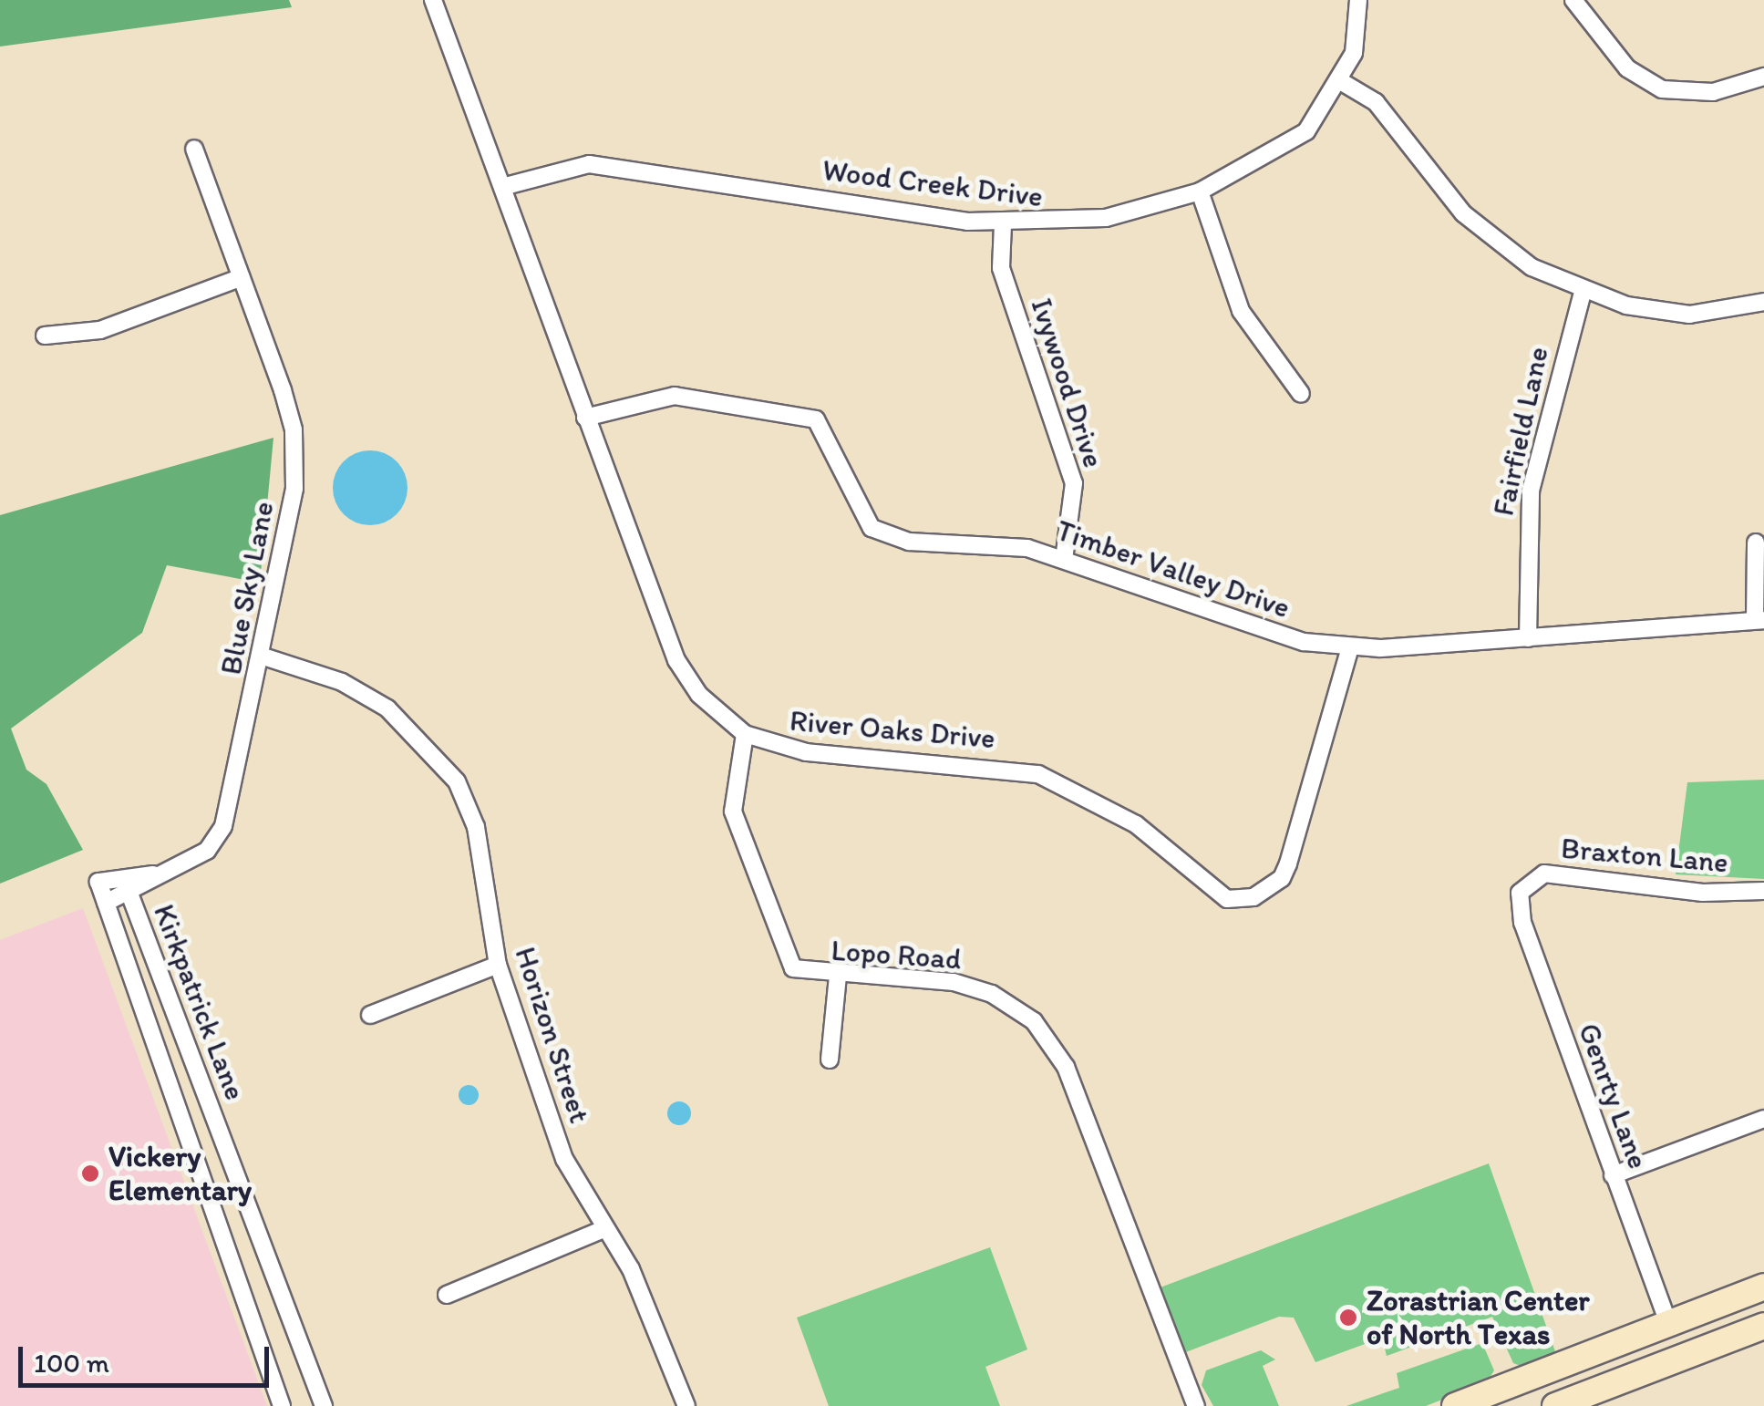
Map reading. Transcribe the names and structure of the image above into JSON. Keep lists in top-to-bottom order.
{
  "streets": {
    "street": [
      "Wood Creek Drive",
      "Ivywood Drive",
      "Fairfield Lane",
      "Timber Valley Drive",
      "Blue Sky Lane",
      "River Oaks Drive",
      "Braxton Lane",
      "Lopo Road",
      "Kirkpatrick Lane",
      "Horizon Street",
      "Genrty Lane"
    ]
  },
  "crossings": [
    ["Wood Creek Drive", "Ivywood Drive"],
    ["Wood Creek Drive", "River Oaks Drive"],
    ["Ivywood Drive", "Timber Valley Drive"],
    ["Fairfield Lane", "Timber Valley Drive"],
    ["Timber Valley Drive", "River Oaks Drive"],
    ["Blue Sky Lane", "Kirkpatrick Lane"],
    ["Blue Sky Lane", "Horizon Street"],
    ["River Oaks Drive", "Lopo Road"],
    ["Braxton Lane", "Genrty Lane"]
  ],
  "places": ["Vickery Elementary", "Zorastrian Center of North Texas"],
  "scale_bar": "100 m"
}
